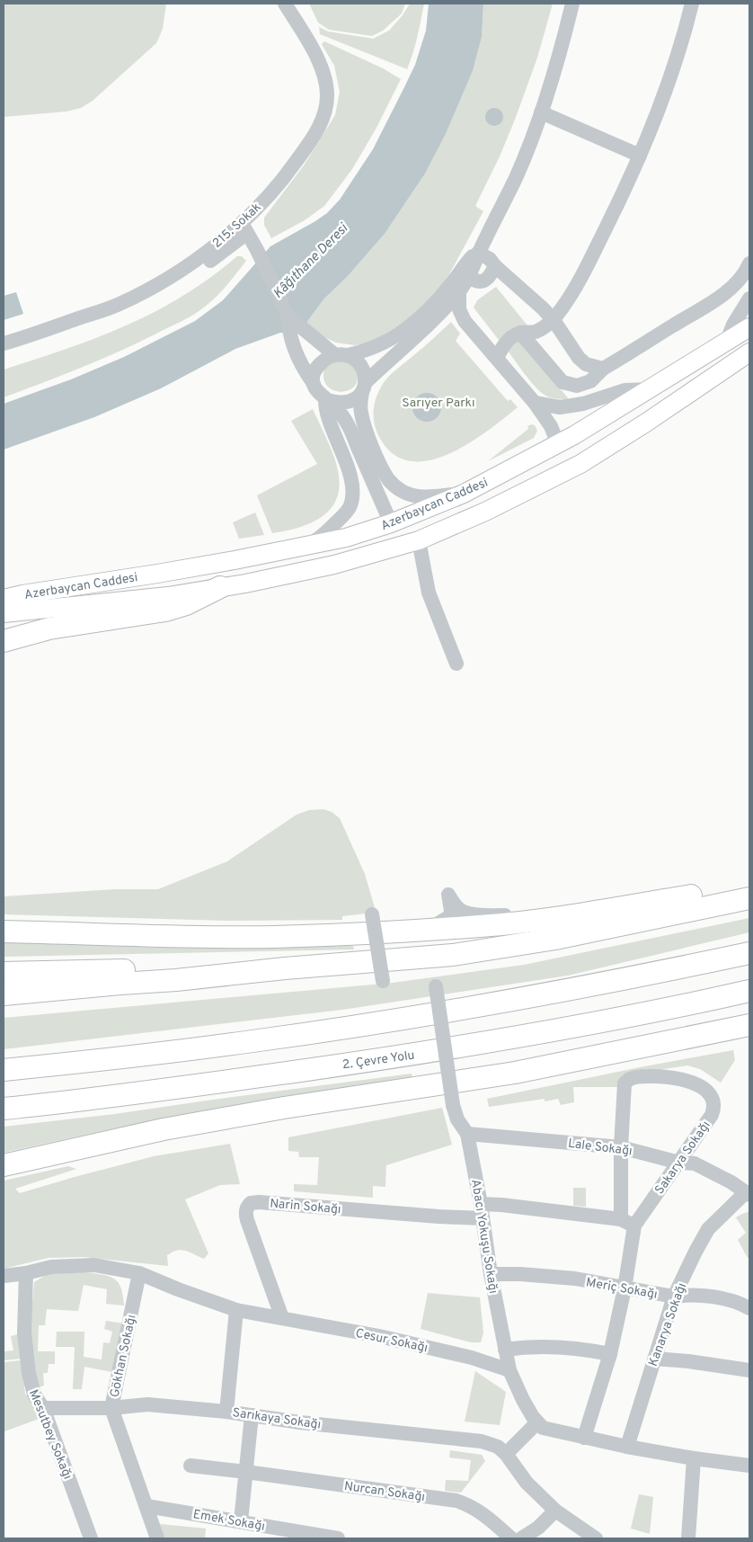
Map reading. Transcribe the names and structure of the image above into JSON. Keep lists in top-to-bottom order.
{
  "streets": {
    "highway": ["2. Çevre Yolu"],
    "main road": ["Azerbaycan Caddesi"],
    "street": [
      "215. Sokak",
      "Lale Sokağı",
      "Sakarya Sokağı",
      "Narin Sokağı",
      "Abacı Yokuşu Sokağı",
      "Meriç Sokağı",
      "Kanarya Sokağı",
      "Cesur Sokağı",
      "Gökhan Sokağı",
      "Sarıkaya Sokağı",
      "Mesutbey Sokağı",
      "Nurcan Sokağı",
      "Emek Sokağı"
    ]
  },
  "crossings": [
    ["Lale Sokağı", "Sakarya Sokağı"],
    ["Lale Sokağı", "Abacı Yokuşu Sokağı"],
    ["Lale Sokağı", "Kanarya Sokağı"],
    ["Sakarya Sokağı", "Meriç Sokağı"],
    ["Narin Sokağı", "Abacı Yokuşu Sokağı"],
    ["Narin Sokağı", "Cesur Sokağı"],
    ["Abacı Yokuşu Sokağı", "Meriç Sokağı"],
    ["Abacı Yokuşu Sokağı", "Cesur Sokağı"],
    ["Meriç Sokağı", "Kanarya Sokağı"],
    ["Cesur Sokağı", "Gökhan Sokağı"],
    ["Cesur Sokağı", "Mesutbey Sokağı"],
    ["Gökhan Sokağı", "Sarıkaya Sokağı"],
    ["Gökhan Sokağı", "Emek Sokağı"],
    ["Sarıkaya Sokağı", "Mesutbey Sokağı"]
  ],
  "water": ["Kâğıthane Deresi"],
  "parks": ["Sarıyer Parkı"]
}
